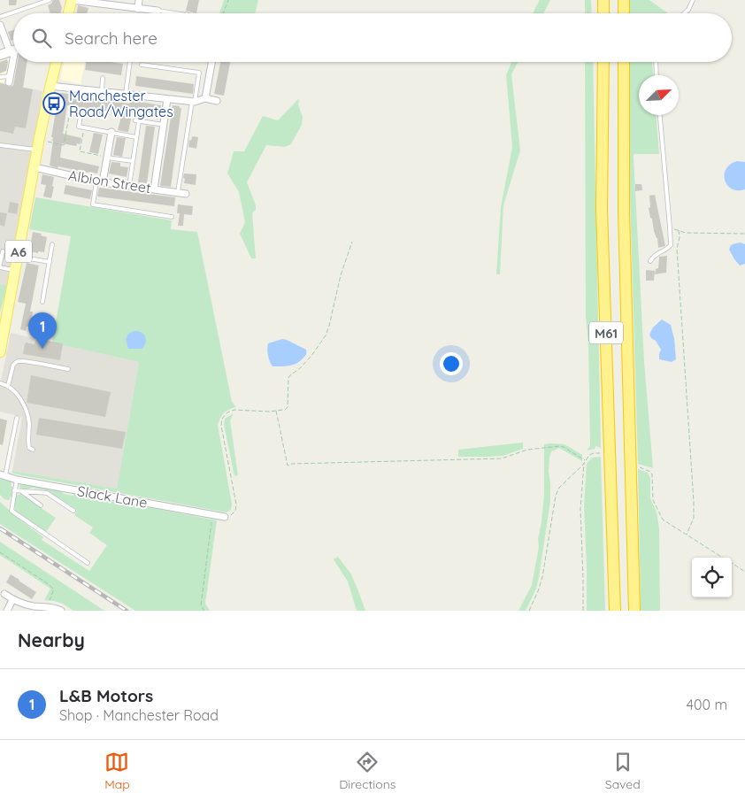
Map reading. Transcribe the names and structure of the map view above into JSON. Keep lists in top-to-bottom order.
{
  "streets": {
    "highway": ["M61"],
    "main road": ["A6"],
    "street": ["Albion Street", "Slack Lane"]
  },
  "crossings": [
    ["Albion Street", "A6"]
  ],
  "places": {
    "bus stop": ["Manchester Road/Wingates"]
  },
  "north": "top right",
  "page": {
    "search": "Search here",
    "pins": "1",
    "heading": "Nearby",
    "list": [
      {
        "mark": "1",
        "name": "L&B Motors",
        "note": "Shop · Manchester Road",
        "value": "400 m"
      }
    ],
    "nav": ["Map", "Directions", "Saved"]
  }
}
